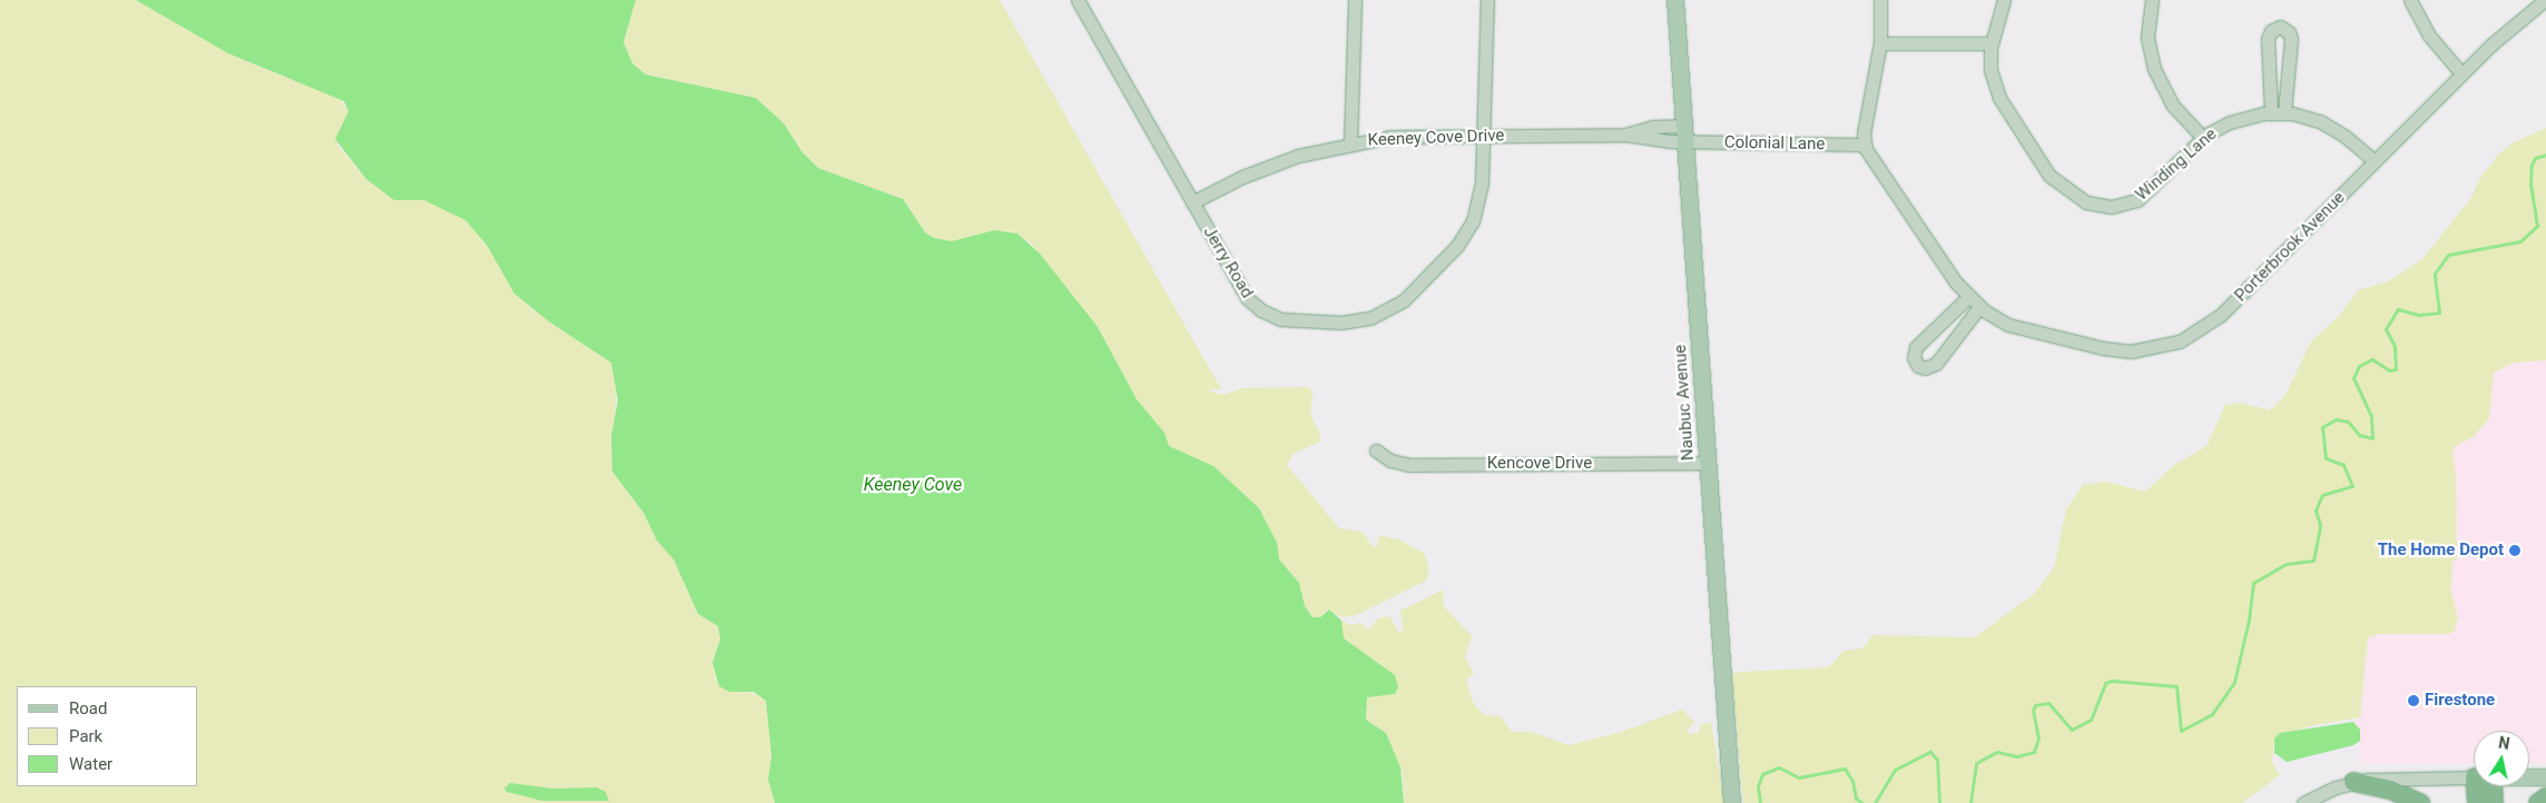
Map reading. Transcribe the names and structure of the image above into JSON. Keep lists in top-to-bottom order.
{
  "streets": {
    "main road": ["Naubuc Avenue"],
    "street": [
      "Keeney Cove Drive",
      "Colonial Lane",
      "Winding Lane",
      "Porterbrook Avenue",
      "Jerry Road",
      "Kencove Drive"
    ]
  },
  "crossings": [
    ["Keeney Cove Drive", "Colonial Lane"],
    ["Keeney Cove Drive", "Jerry Road"],
    ["Keeney Cove Drive", "Naubuc Avenue"],
    ["Colonial Lane", "Porterbrook Avenue"],
    ["Colonial Lane", "Naubuc Avenue"],
    ["Naubuc Avenue", "Kencove Drive"]
  ],
  "water": ["Keeney Cove"],
  "places": ["The Home Depot", "Firestone"],
  "legend": ["Road", "Park", "Water"],
  "north": "top"
}
